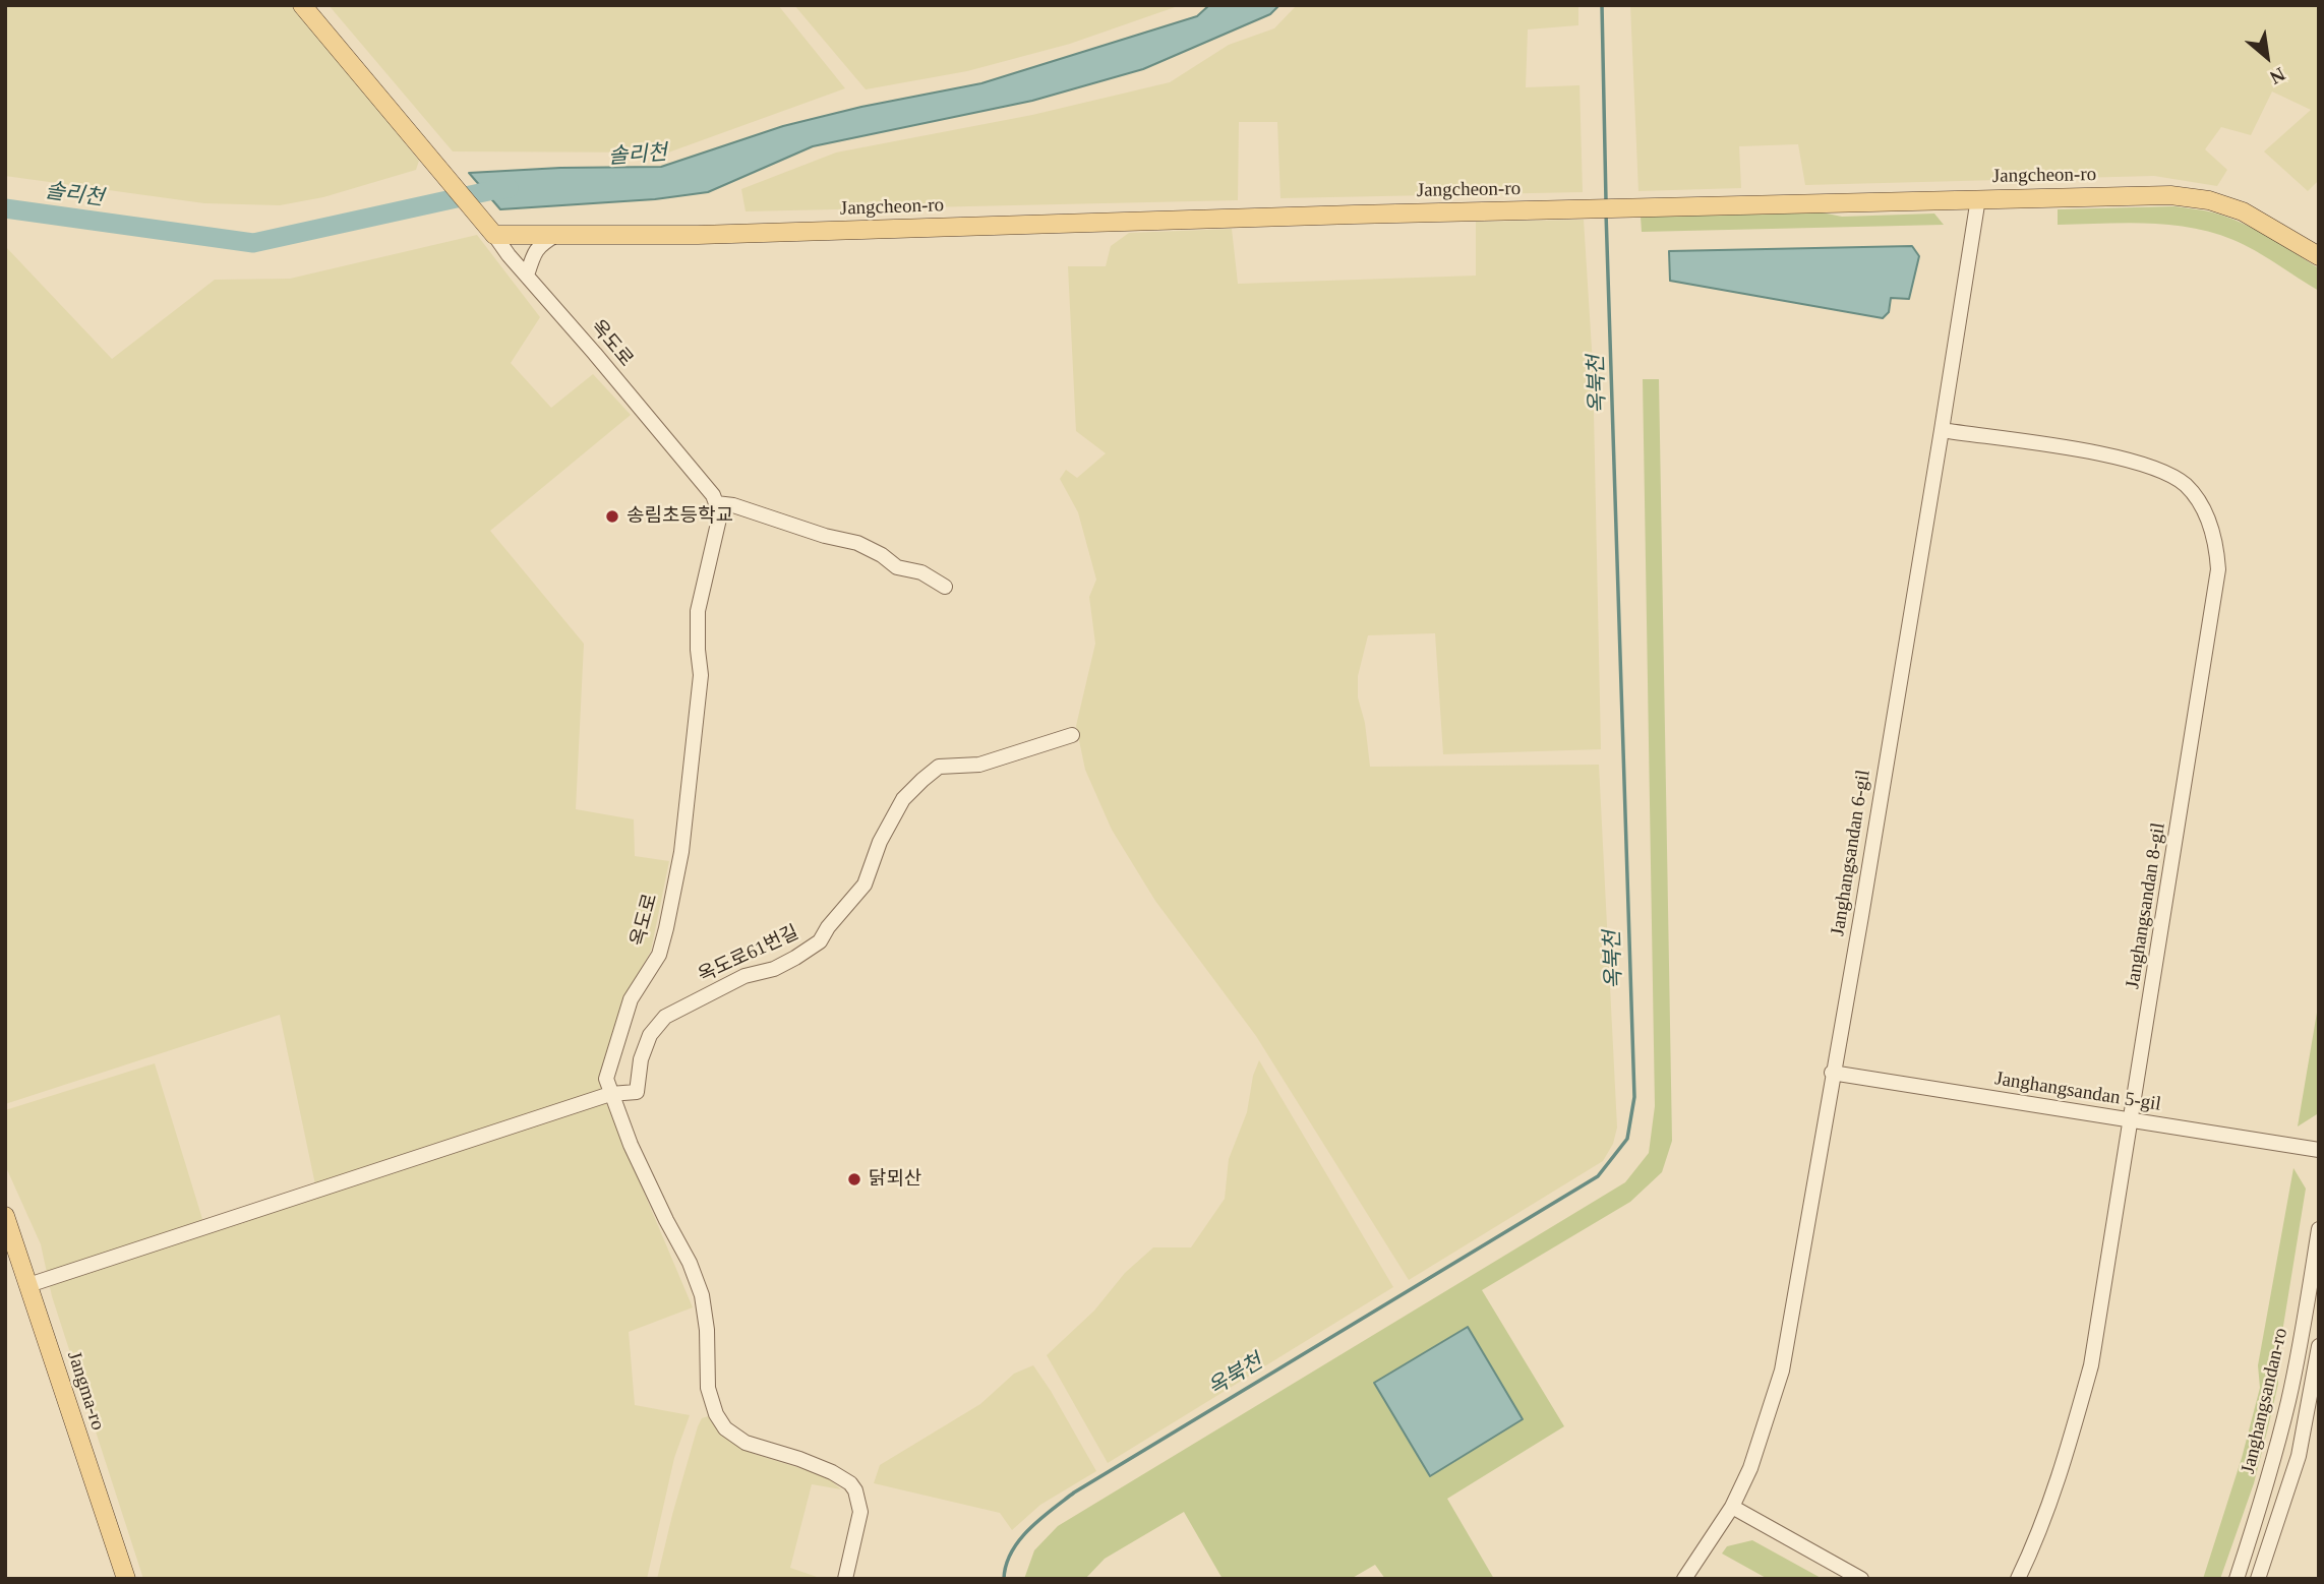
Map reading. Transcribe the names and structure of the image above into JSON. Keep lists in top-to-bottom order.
{
  "streets": {
    "main road": ["Jangcheon-ro", "Jangma-ro"],
    "street": [
      "옥도로",
      "Janghangsandan 6-gil",
      "Janghangsandan 8-gil",
      "옥도로61번길",
      "Janghangsandan 5-gil",
      "Janghangsandan-ro"
    ]
  },
  "crossings": [
    ["Jangcheon-ro", "옥도로"],
    ["Jangcheon-ro", "Janghangsandan 6-gil"],
    ["옥도로", "옥도로61번길"],
    ["Janghangsandan 6-gil", "Janghangsandan 8-gil"],
    ["Janghangsandan 6-gil", "Janghangsandan 5-gil"],
    ["Janghangsandan 8-gil", "Janghangsandan 5-gil"]
  ],
  "water": ["솔리천", "옥북천"],
  "places": ["송림초등학교", "닭뫼산"],
  "north": "bottom right"
}
